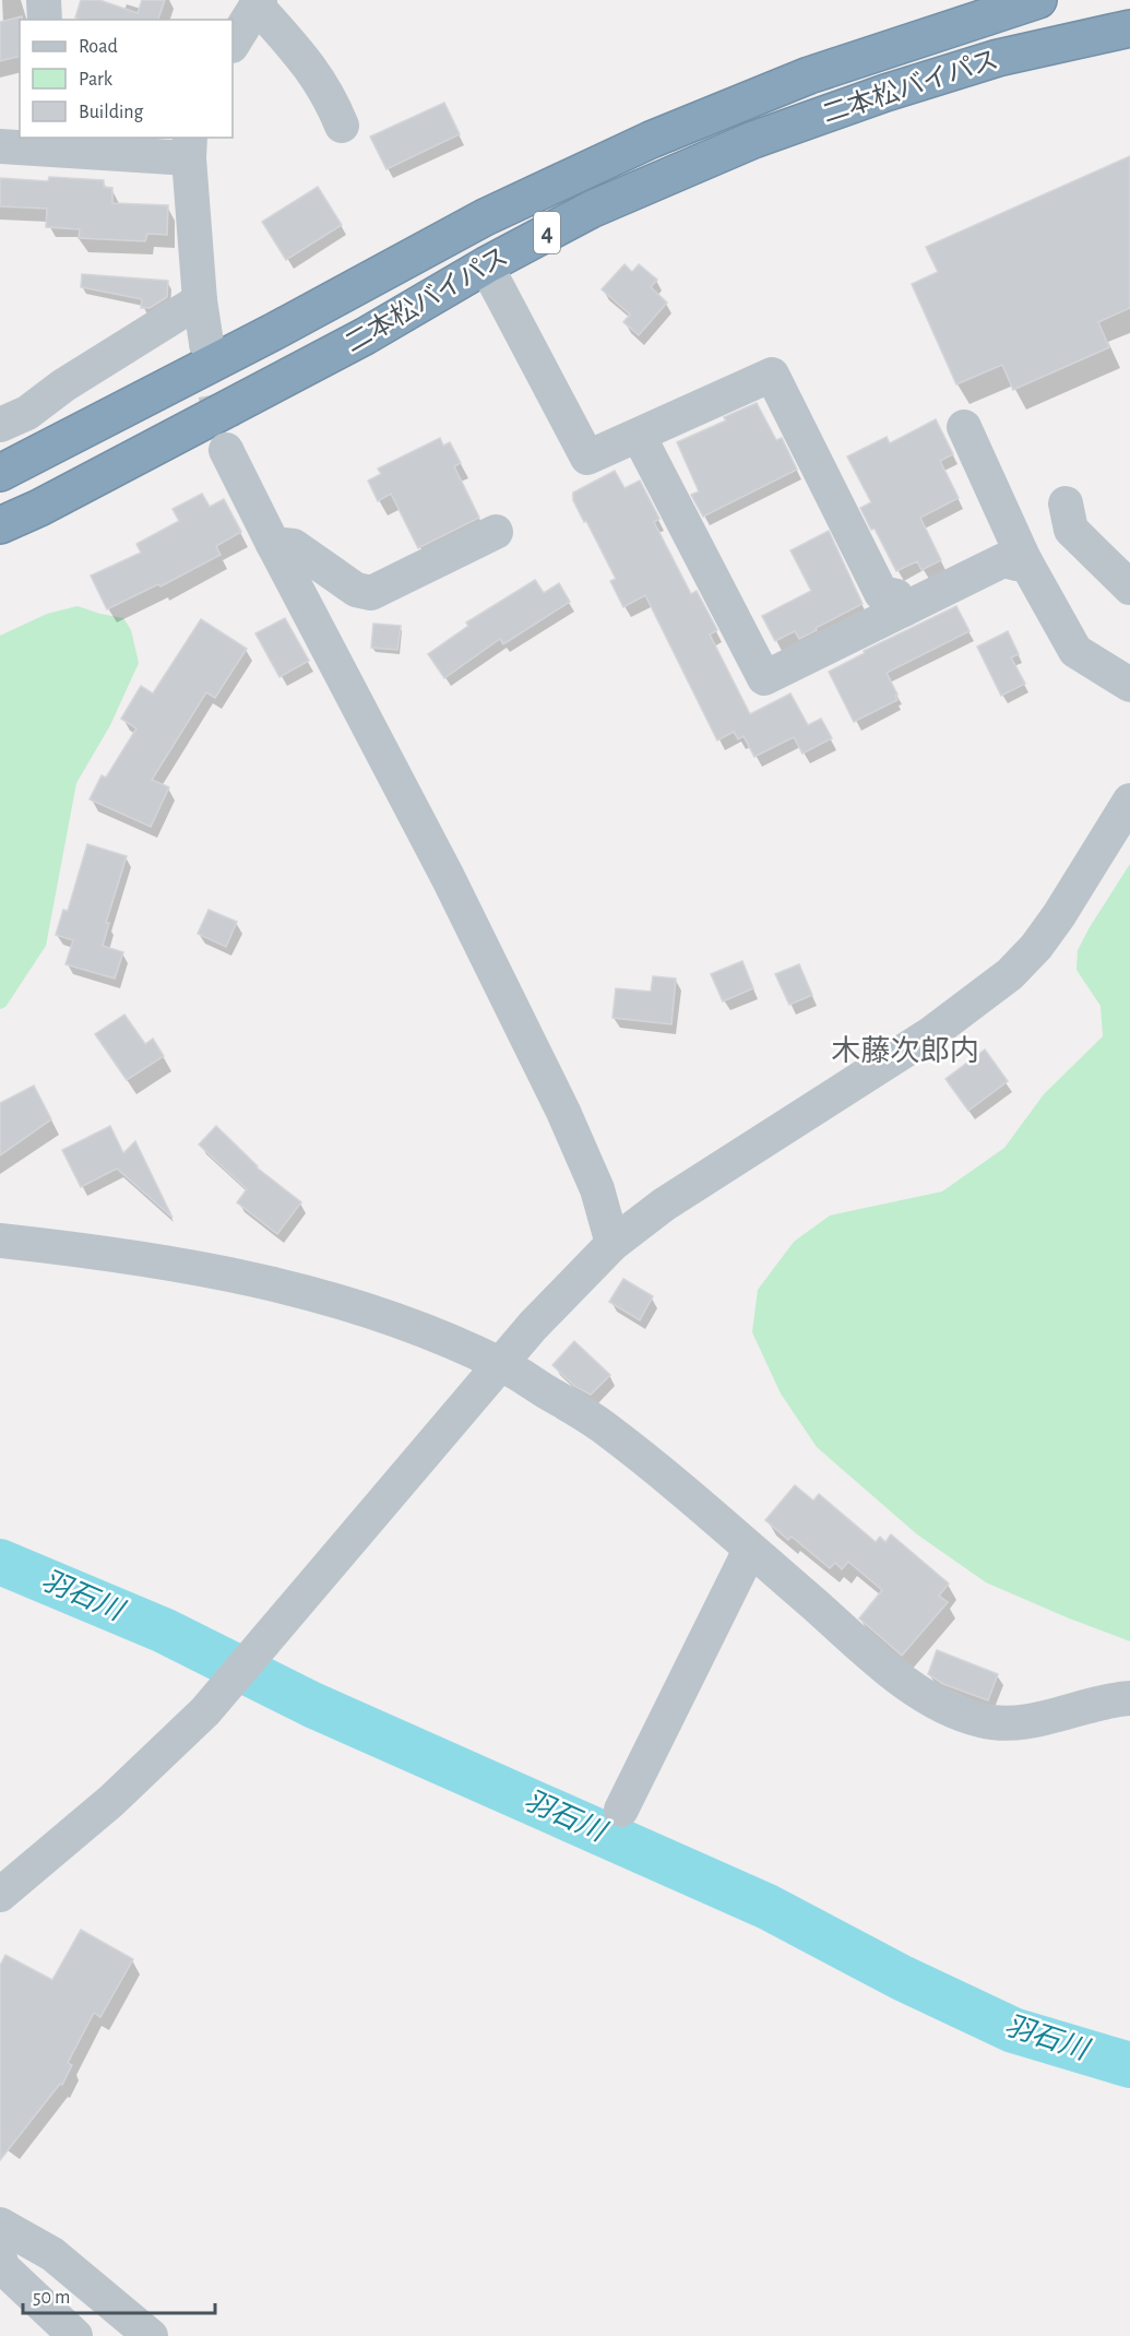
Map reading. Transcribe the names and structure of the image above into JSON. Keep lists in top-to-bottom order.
{
  "streets": {
    "highway": ["二本松バイパス", "4"]
  },
  "districts": ["木藤次郎内"],
  "water": ["羽石川"],
  "legend": ["Road", "Park", "Building"],
  "scale_bar": "50 m"
}
